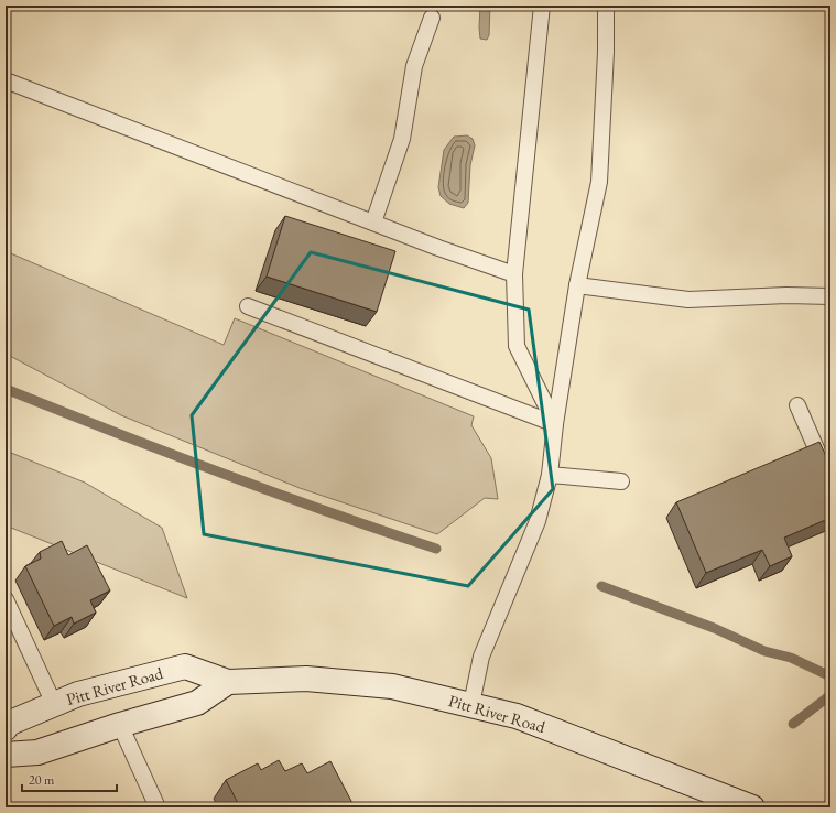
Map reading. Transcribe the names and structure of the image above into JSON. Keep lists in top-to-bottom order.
{
  "streets": {
    "main road": ["Pitt River Road"]
  },
  "scale_bar": "20 m"
}
